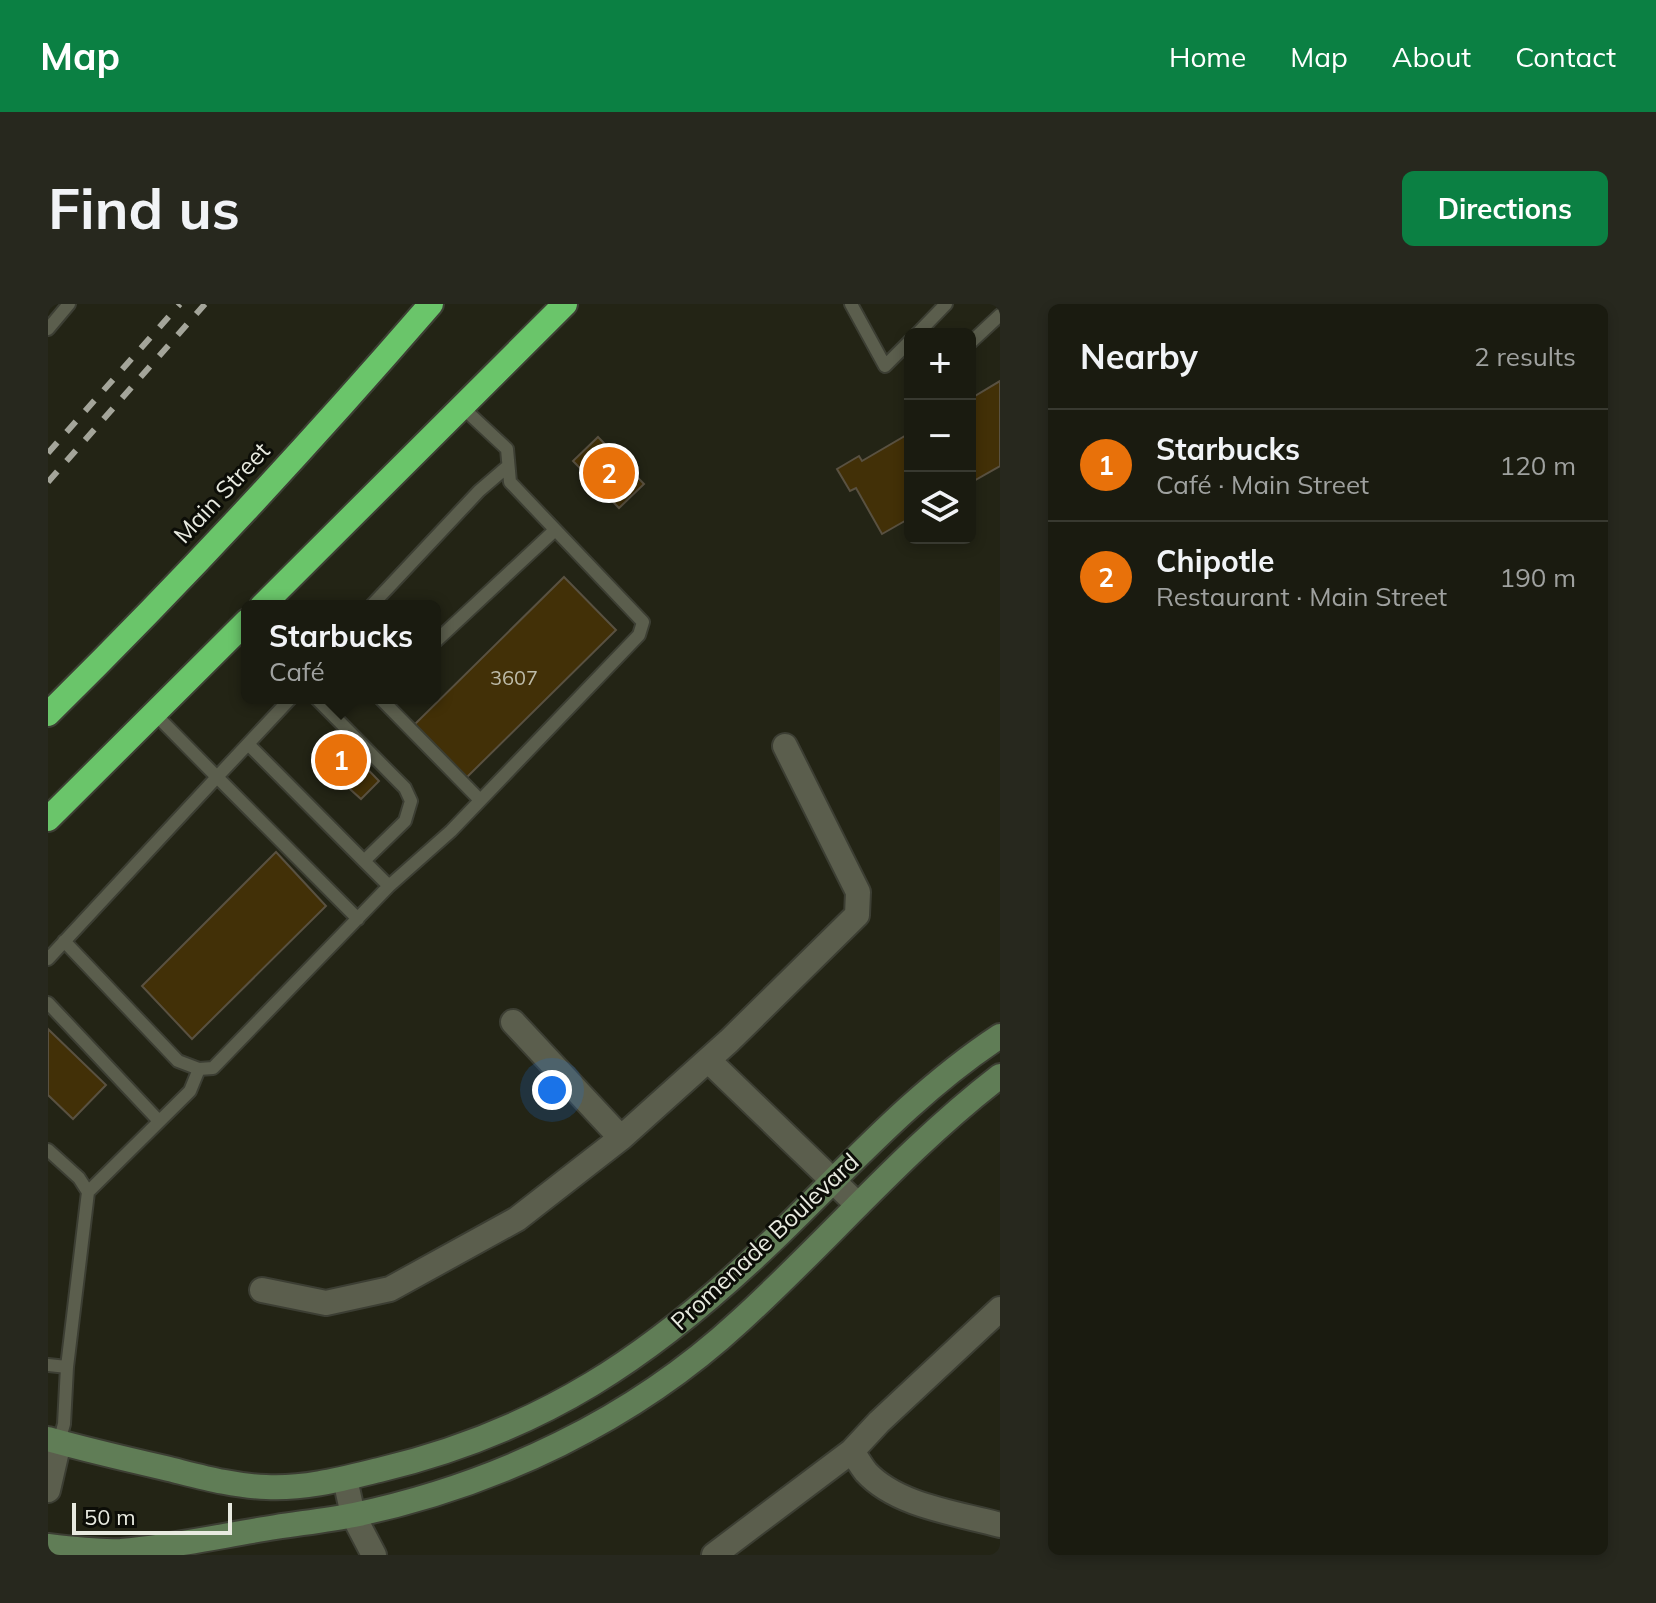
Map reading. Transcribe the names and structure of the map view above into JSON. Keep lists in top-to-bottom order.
{
  "streets": {
    "highway": ["Main Street"],
    "street": ["Promenade Boulevard"]
  },
  "house_numbers": ["3607"],
  "scale_bar": "50 m",
  "page": {
    "header": "Map",
    "nav": [
      "Home",
      "Map",
      "About",
      "Contact"
    ],
    "buttons": "Directions",
    "title": "Find us",
    "heading": ["Nearby", "2 results"],
    "map_buttons": ["+", "−"],
    "list": [
      {
        "mark": "1",
        "name": "Starbucks",
        "note": "Café · Main Street",
        "value": "120 m"
      },
      {
        "mark": "2",
        "name": "Chipotle",
        "note": "Restaurant · Main Street",
        "value": "190 m"
      }
    ],
    "pins": ["2", "1"],
    "popup": ["Starbucks", "Café"],
    "scale": "50 m"
  }
}
